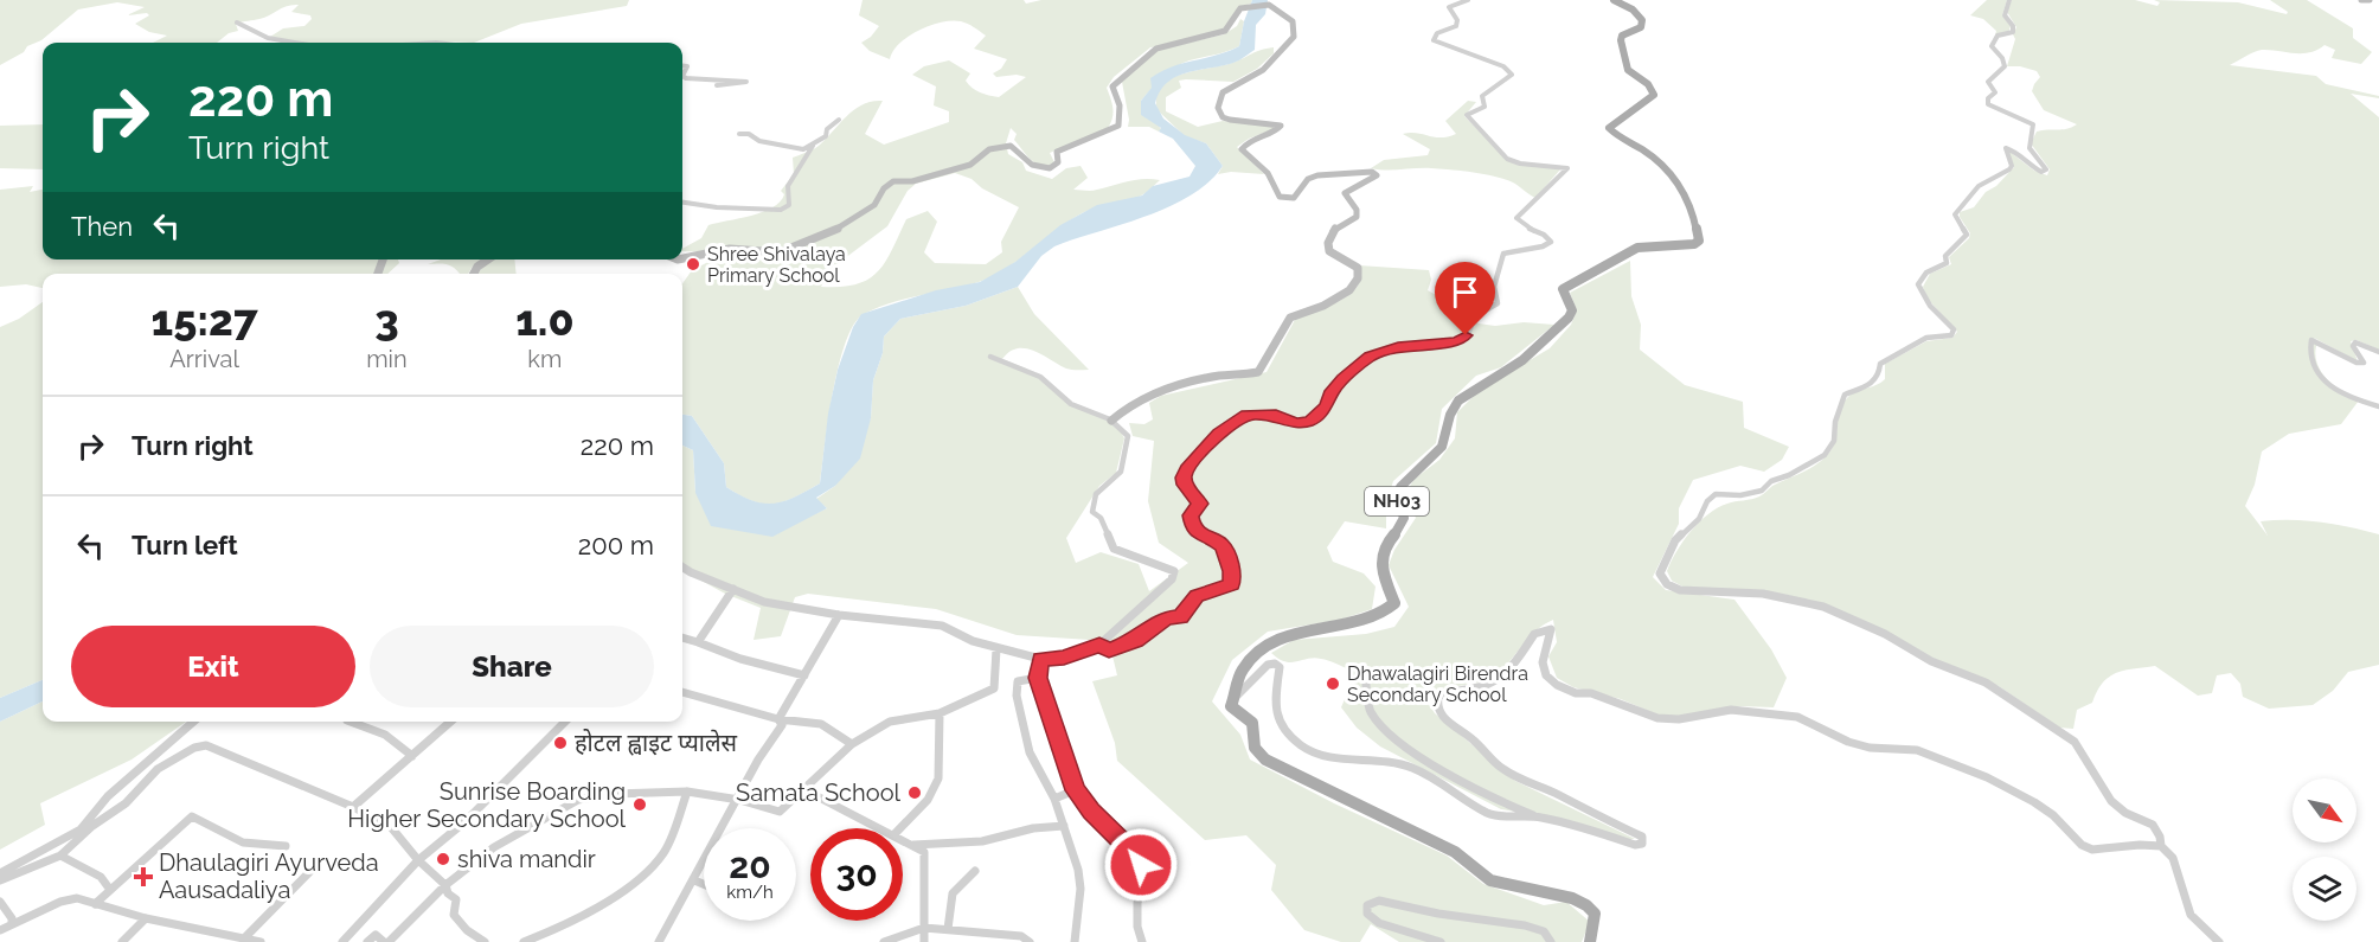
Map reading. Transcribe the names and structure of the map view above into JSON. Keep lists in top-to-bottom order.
{
  "streets": {
    "main road": ["NH03"]
  },
  "places": {
    "other": [
      "Shree Shivalaya Primary School",
      "Dhawalagiri Birendra Secondary School",
      "होटल ह्वाइट प्यालेस",
      "Samata School",
      "Sunrise Boarding Higher Secondary School",
      "shiva mandir"
    ],
    "health": ["Dhaulagiri Ayurveda Aausadaliya"]
  },
  "north": "bottom right",
  "page": {
    "turn": ["220 m", "Turn right"],
    "then": "Then",
    "eta": [
      "15:27",
      "Arrival",
      "3",
      "min",
      "1.0",
      "km"
    ],
    "list": [
      {
        "name": "Turn right",
        "value": "220 m"
      },
      {
        "name": "Turn left",
        "value": "200 m"
      }
    ],
    "buttons": ["Exit", "Share"],
    "speed": "20 km/h",
    "limit": "30"
  }
}
